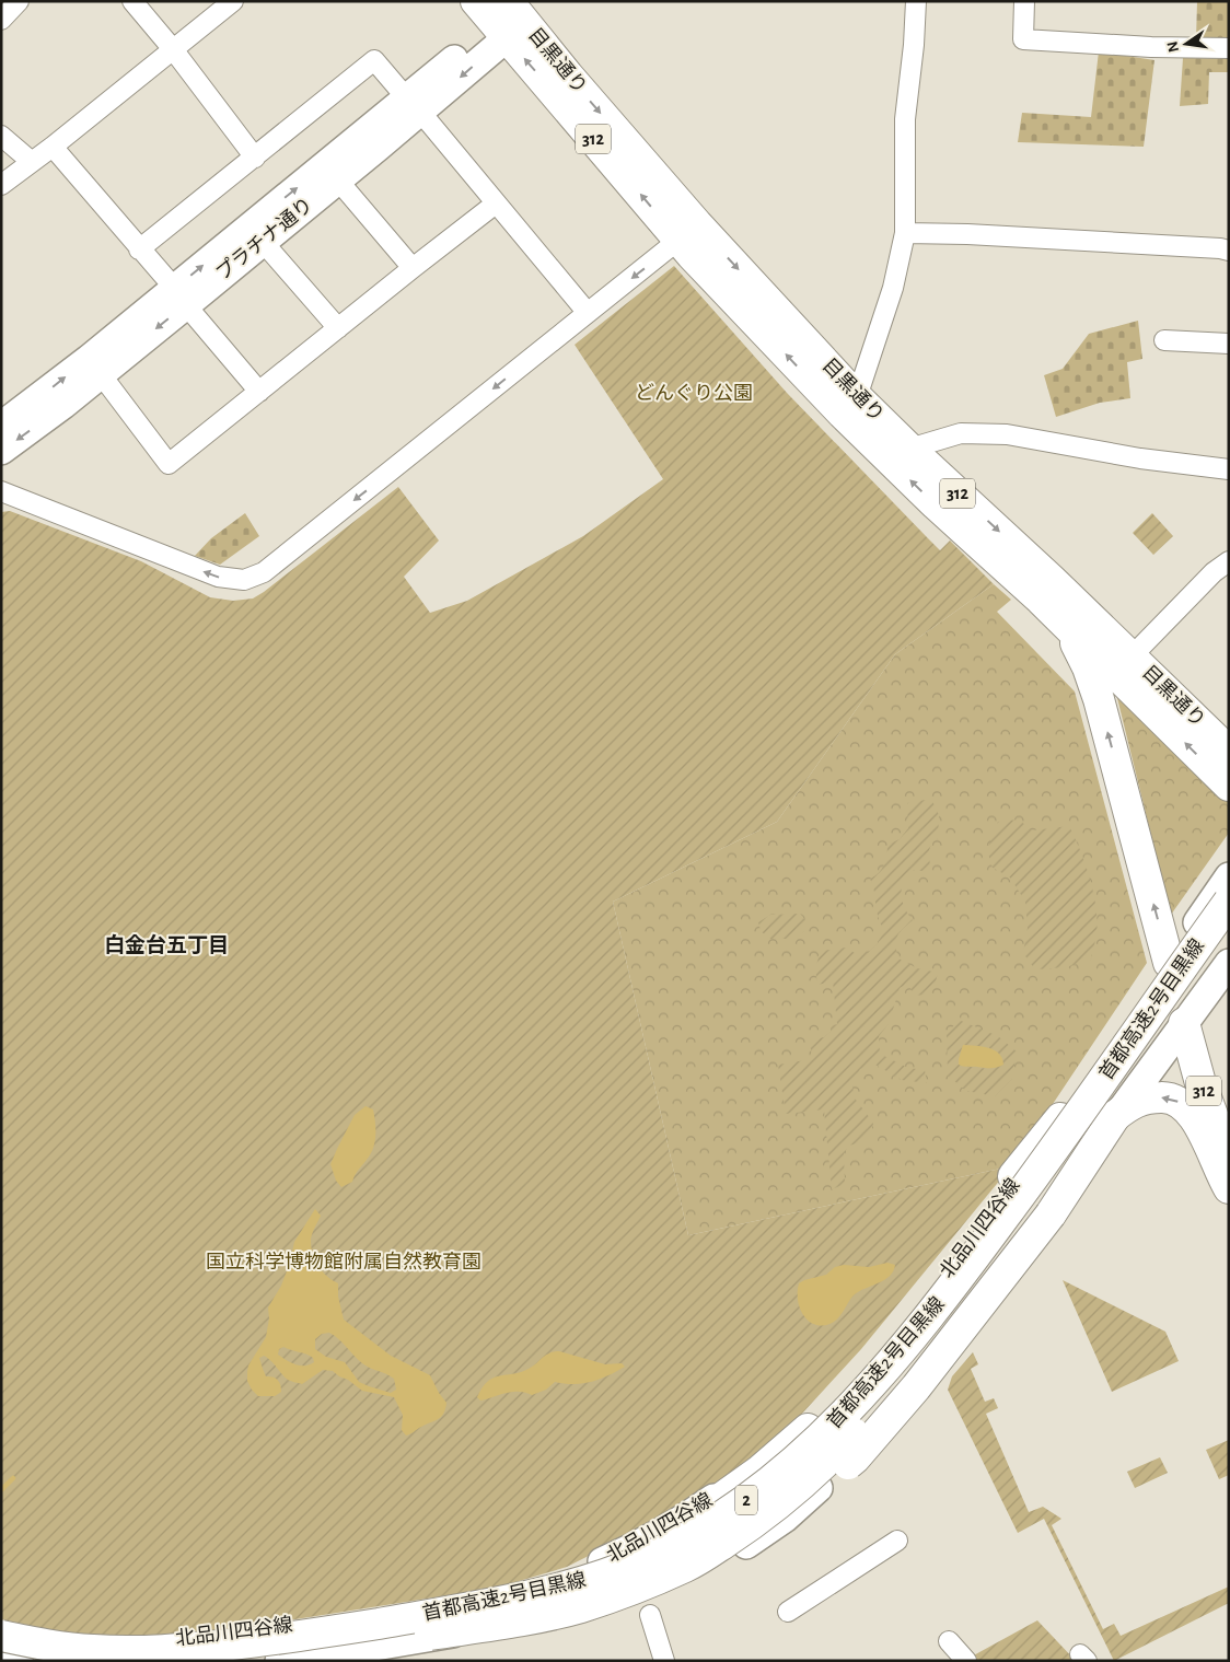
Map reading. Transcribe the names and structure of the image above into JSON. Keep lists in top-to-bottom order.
{
  "streets": {
    "main road": [
      "目黒通り",
      "312",
      "プラチナ通り",
      "首都高速2号目黒線",
      "北品川四谷線",
      "2"
    ]
  },
  "crossings": [
    ["目黒通り", "プラチナ通り"],
    ["目黒通り", "北品川四谷線"],
    ["312", "北品川四谷線"]
  ],
  "districts": ["白金台五丁目"],
  "parks": ["どんぐり公園", "国立科学博物館附属自然教育園"],
  "north": "left"
}
